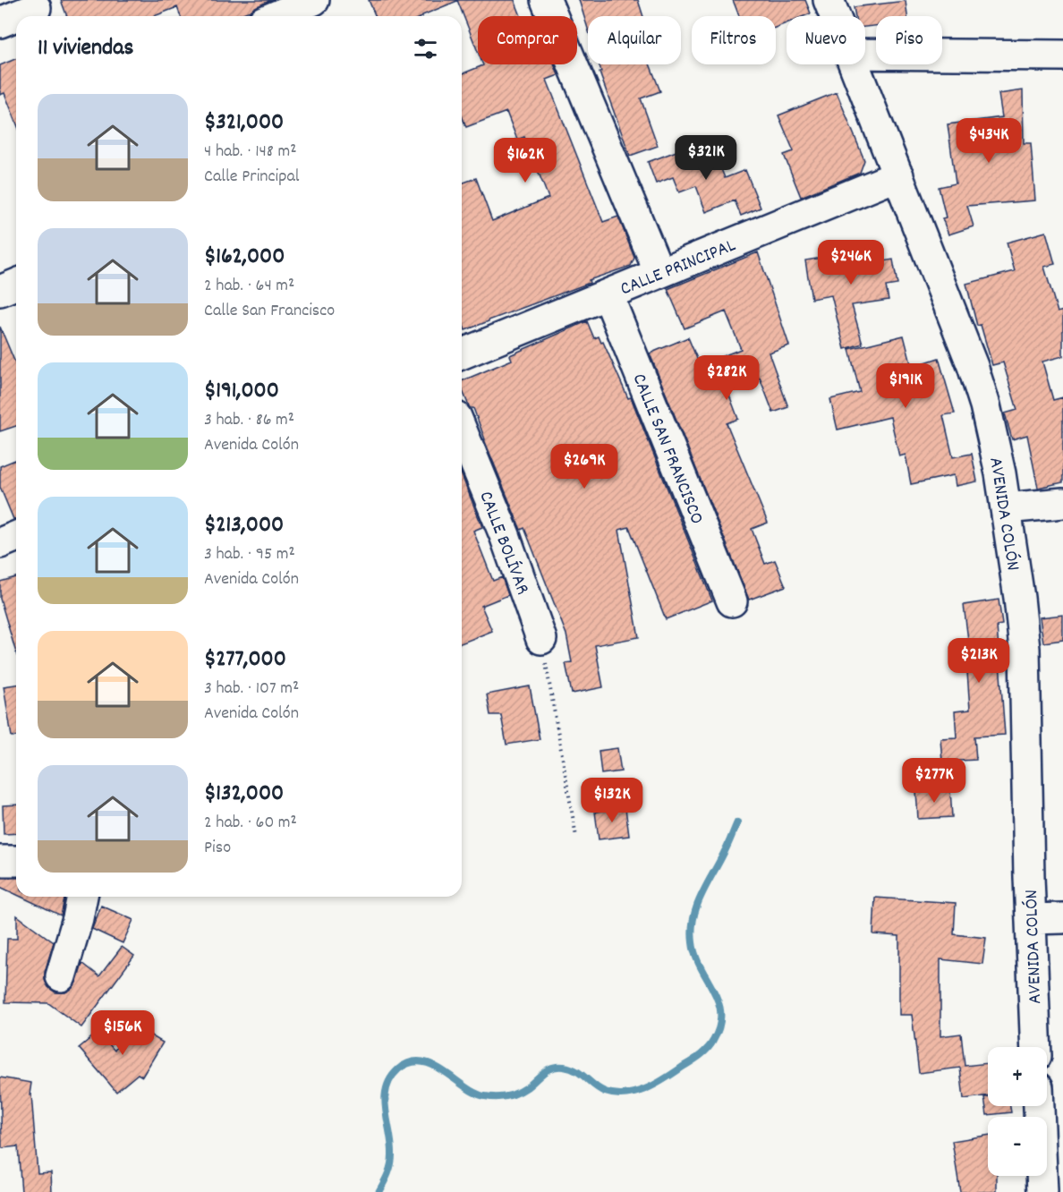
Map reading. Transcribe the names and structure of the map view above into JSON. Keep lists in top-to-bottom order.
{
  "streets": {
    "street": [
      "CALLE PRINCIPAL",
      "CALLE SAN FRANCISCO",
      "AVENIDA COLÓN",
      "CALLE BOLÍVAR"
    ]
  },
  "crossings": [
    ["CALLE PRINCIPAL", "CALLE SAN FRANCISCO"],
    ["CALLE PRINCIPAL", "AVENIDA COLÓN"]
  ],
  "page": {
    "chip": [
      "Comprar",
      "Alquilar",
      "Filtros",
      "Nuevo",
      "Piso"
    ],
    "heading": "11 viviendas",
    "list": [
      {
        "name": "$321,000",
        "note": "4 hab. · 148 m² · Calle Principal"
      },
      {
        "name": "$162,000",
        "note": "2 hab. · 64 m² · Calle San Francisco"
      },
      {
        "name": "$191,000",
        "note": "3 hab. · 86 m² · Avenida Colón"
      },
      {
        "name": "$213,000",
        "note": "3 hab. · 95 m² · Avenida Colón"
      },
      {
        "name": "$277,000",
        "note": "3 hab. · 107 m² · Avenida Colón"
      },
      {
        "name": "$132,000",
        "note": "2 hab. · 60 m² · Piso"
      }
    ],
    "price": [
      "$434K",
      "$321K",
      "$162K",
      "$246K",
      "$282K",
      "$191K",
      "$269K",
      "$213K",
      "$277K",
      "$132K",
      "$156K"
    ],
    "map_buttons": ["+", "−"]
  }
}
